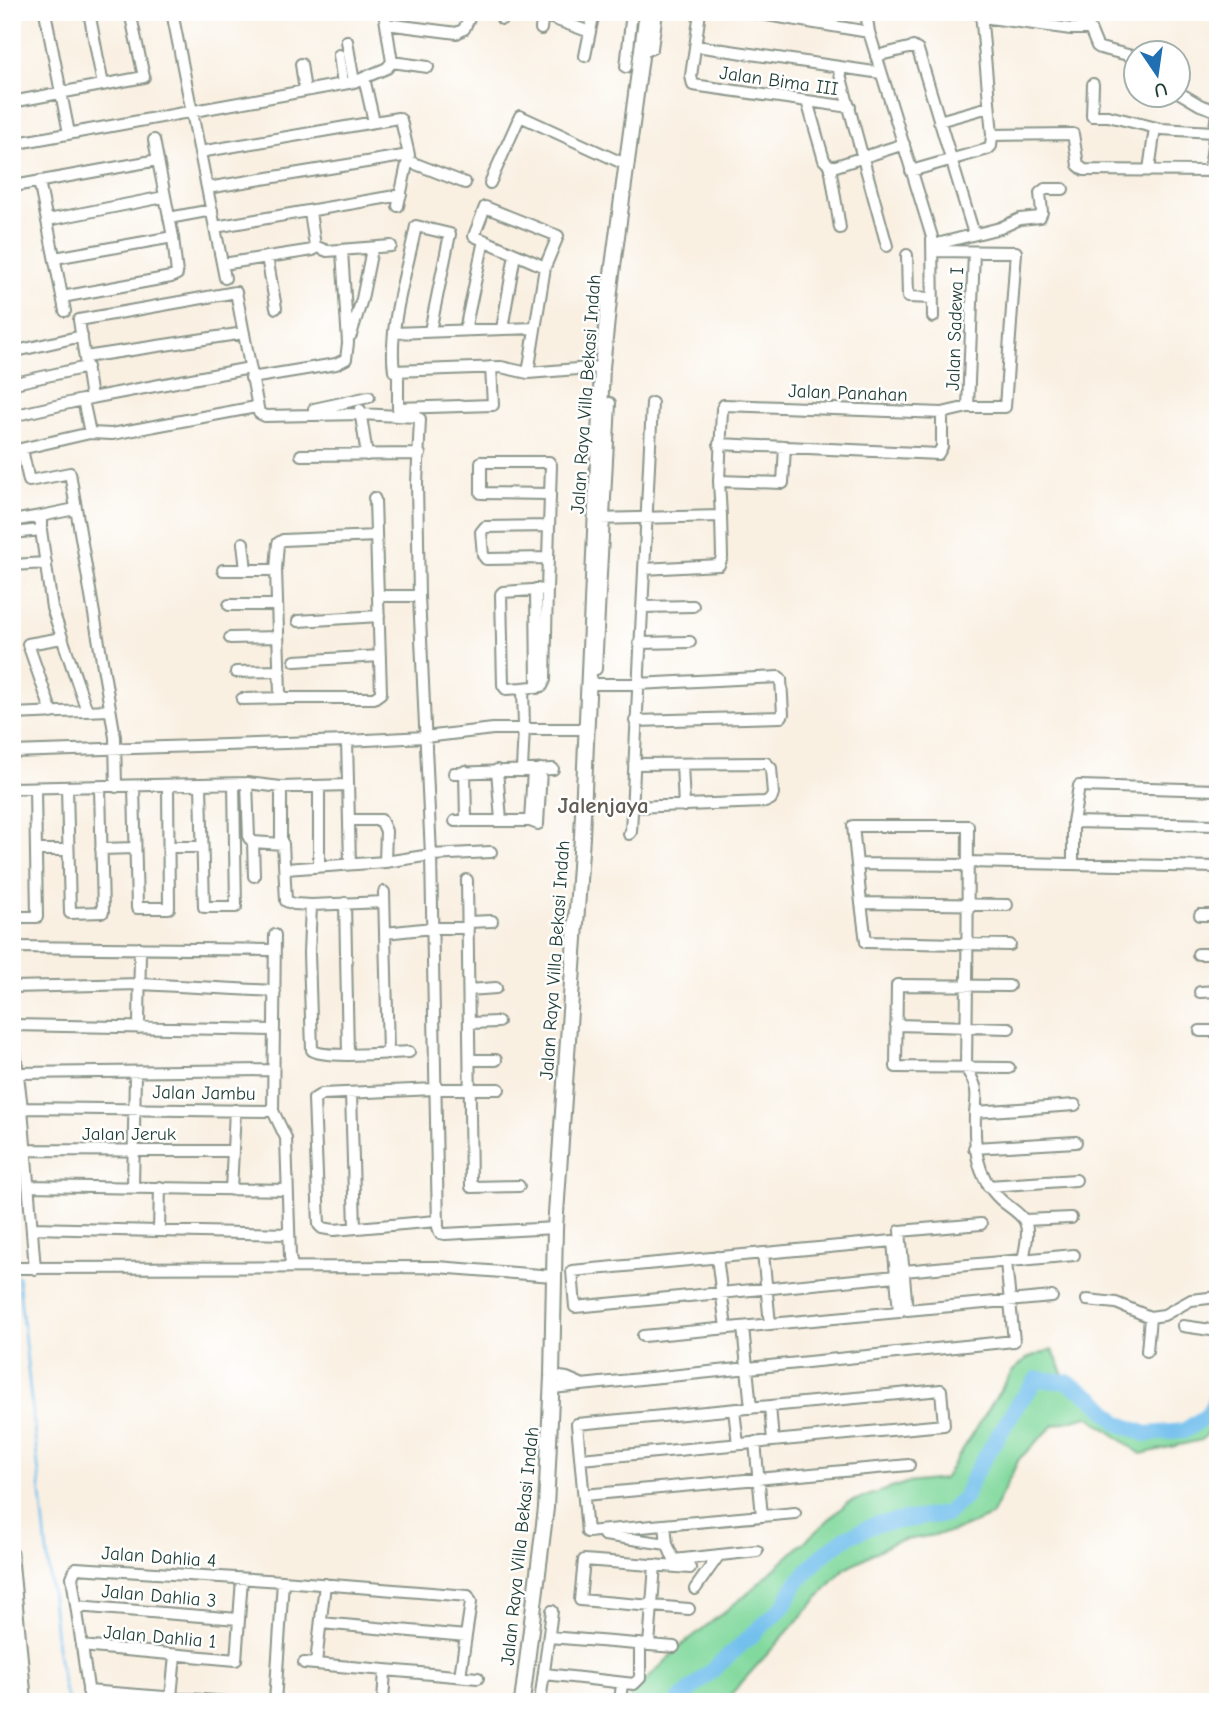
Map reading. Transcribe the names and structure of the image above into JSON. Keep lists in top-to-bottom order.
{
  "streets": {
    "main road": ["Jalan Raya Villa Bekasi Indah"],
    "street": [
      "Jalan Bima III",
      "Jalan Sadewa I",
      "Jalan Panahan",
      "Jalan Jambu",
      "Jalan Jeruk",
      "Jalan Dahlia 4",
      "Jalan Dahlia 3",
      "Jalan Dahlia 1"
    ]
  },
  "crossings": [
    ["Jalan Sadewa I", "Jalan Panahan"],
    ["Jalan Dahlia 4", "Jalan Dahlia 3"],
    ["Jalan Dahlia 3", "Jalan Dahlia 1"]
  ],
  "districts": ["Jalenjaya"],
  "north": "bottom"
}
